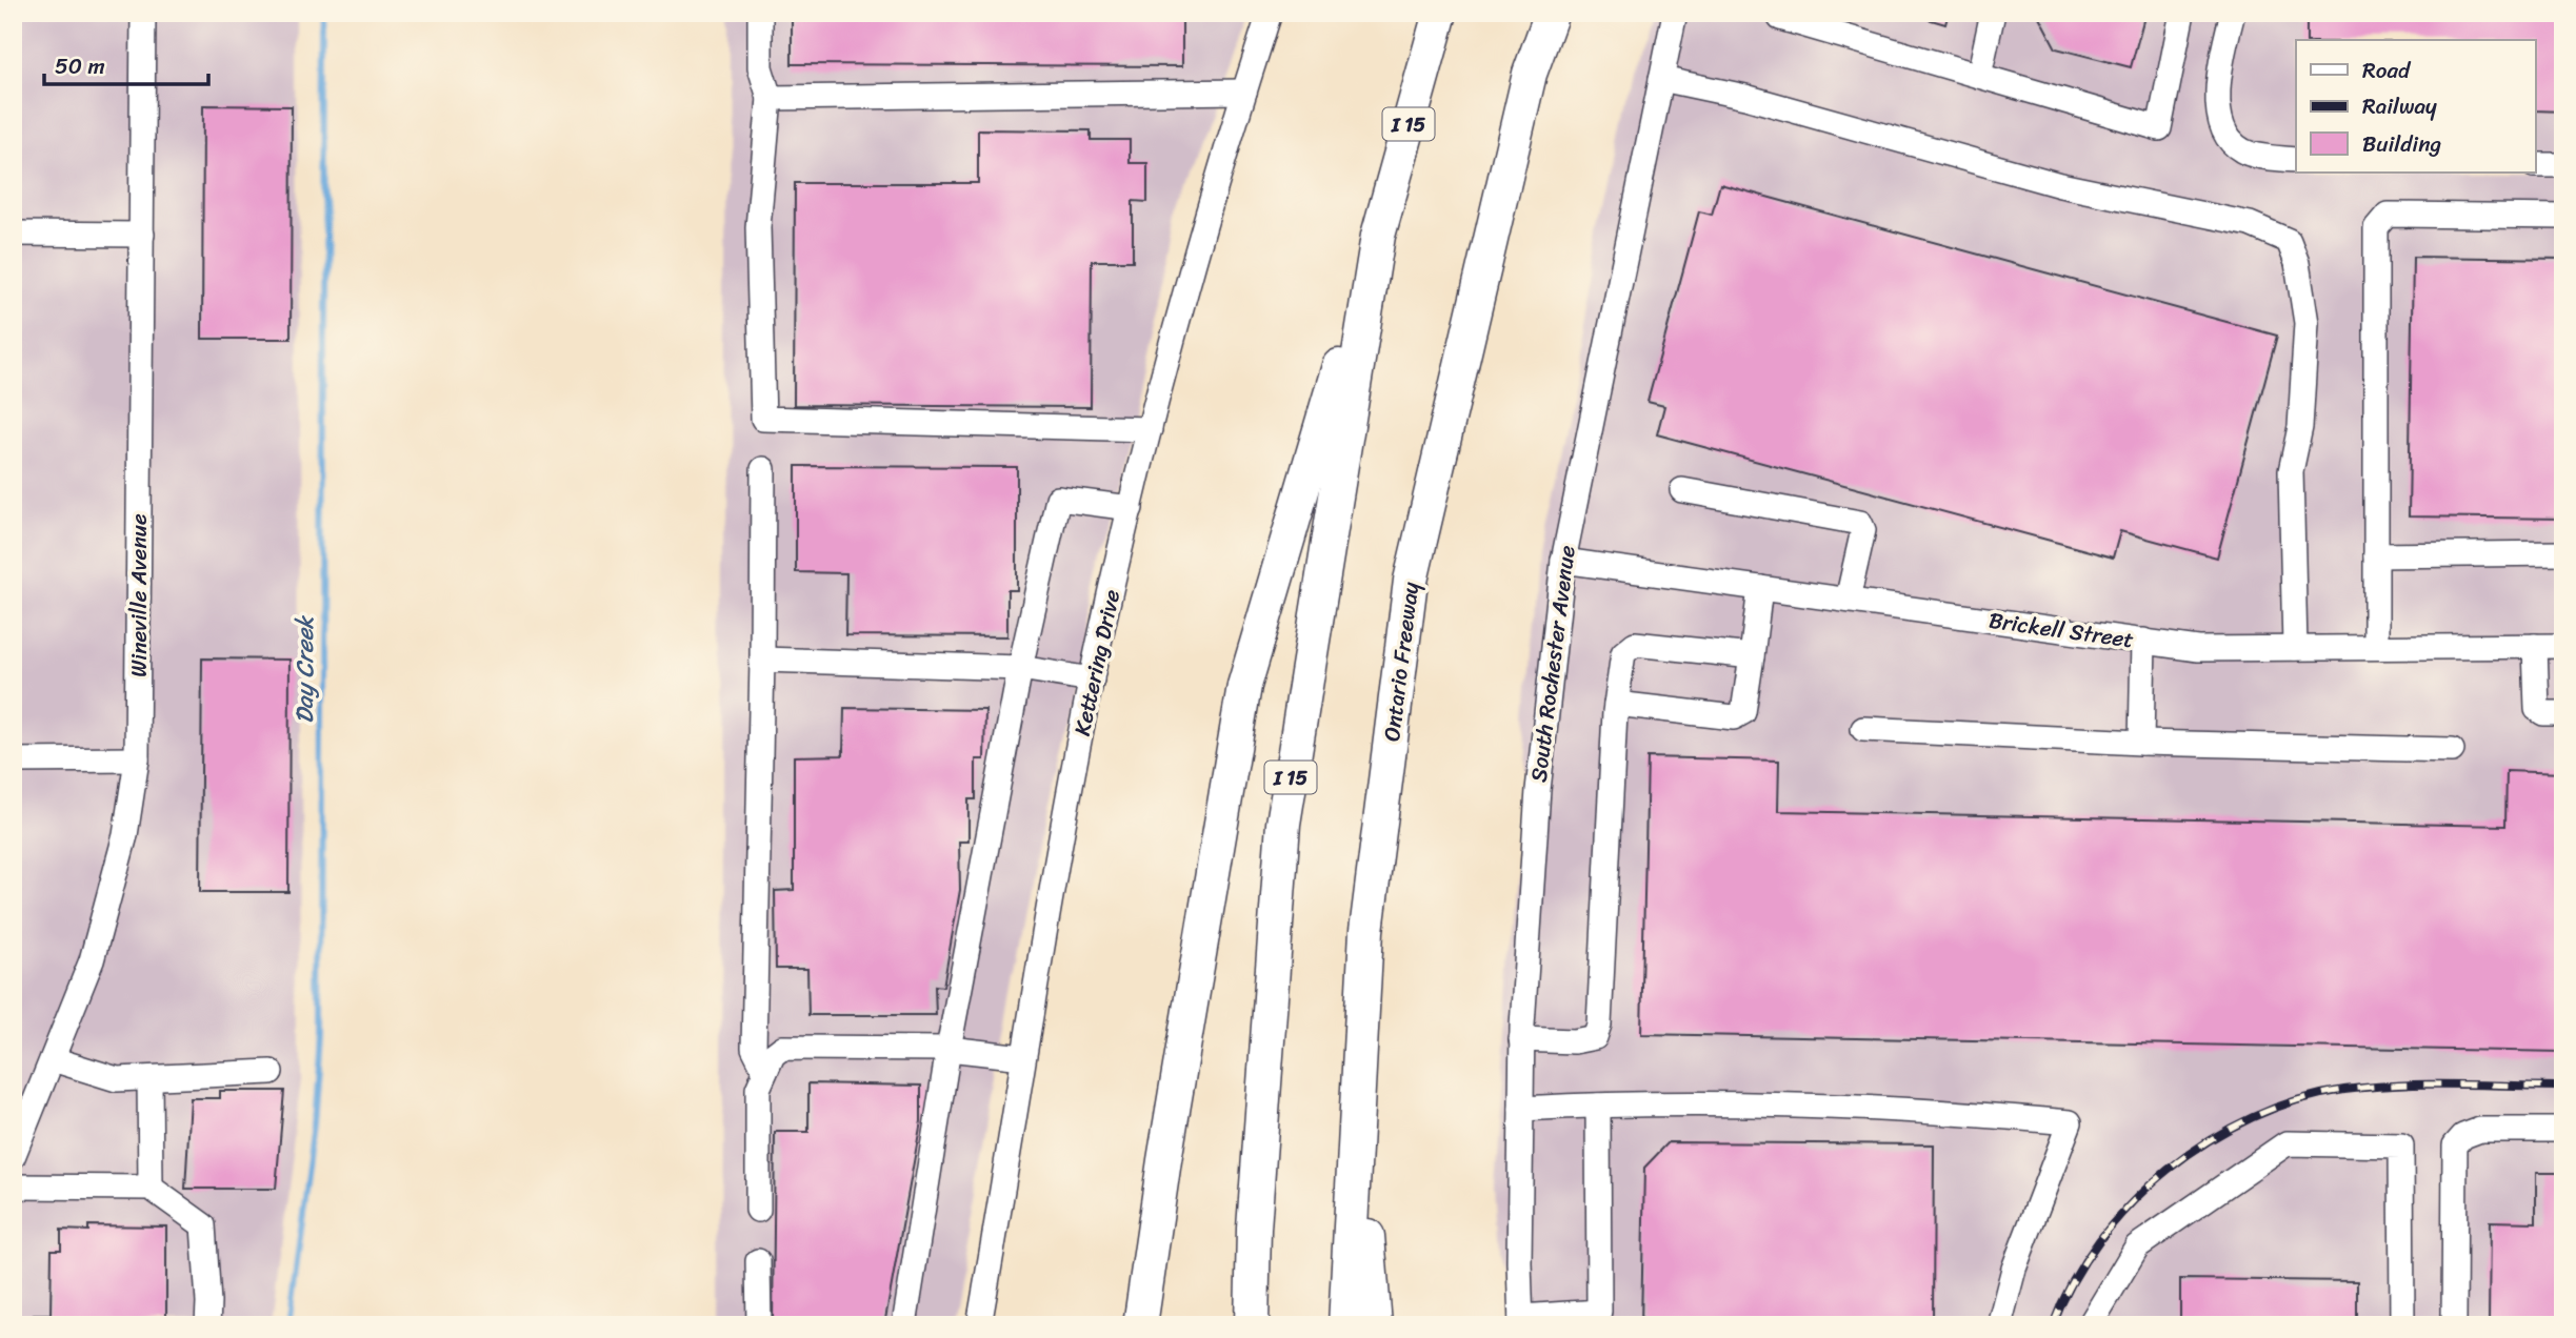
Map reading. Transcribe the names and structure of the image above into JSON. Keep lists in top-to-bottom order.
{
  "streets": {
    "highway": ["I 15", "Ontario Freeway"],
    "street": [
      "Wineville Avenue",
      "Brickell Street",
      "Kettering Drive",
      "South Rochester Avenue"
    ]
  },
  "crossings": [
    ["Brickell Street", "South Rochester Avenue"]
  ],
  "water": ["Day Creek"],
  "legend": ["Road", "Railway", "Building"],
  "scale_bar": "50 m"
}
